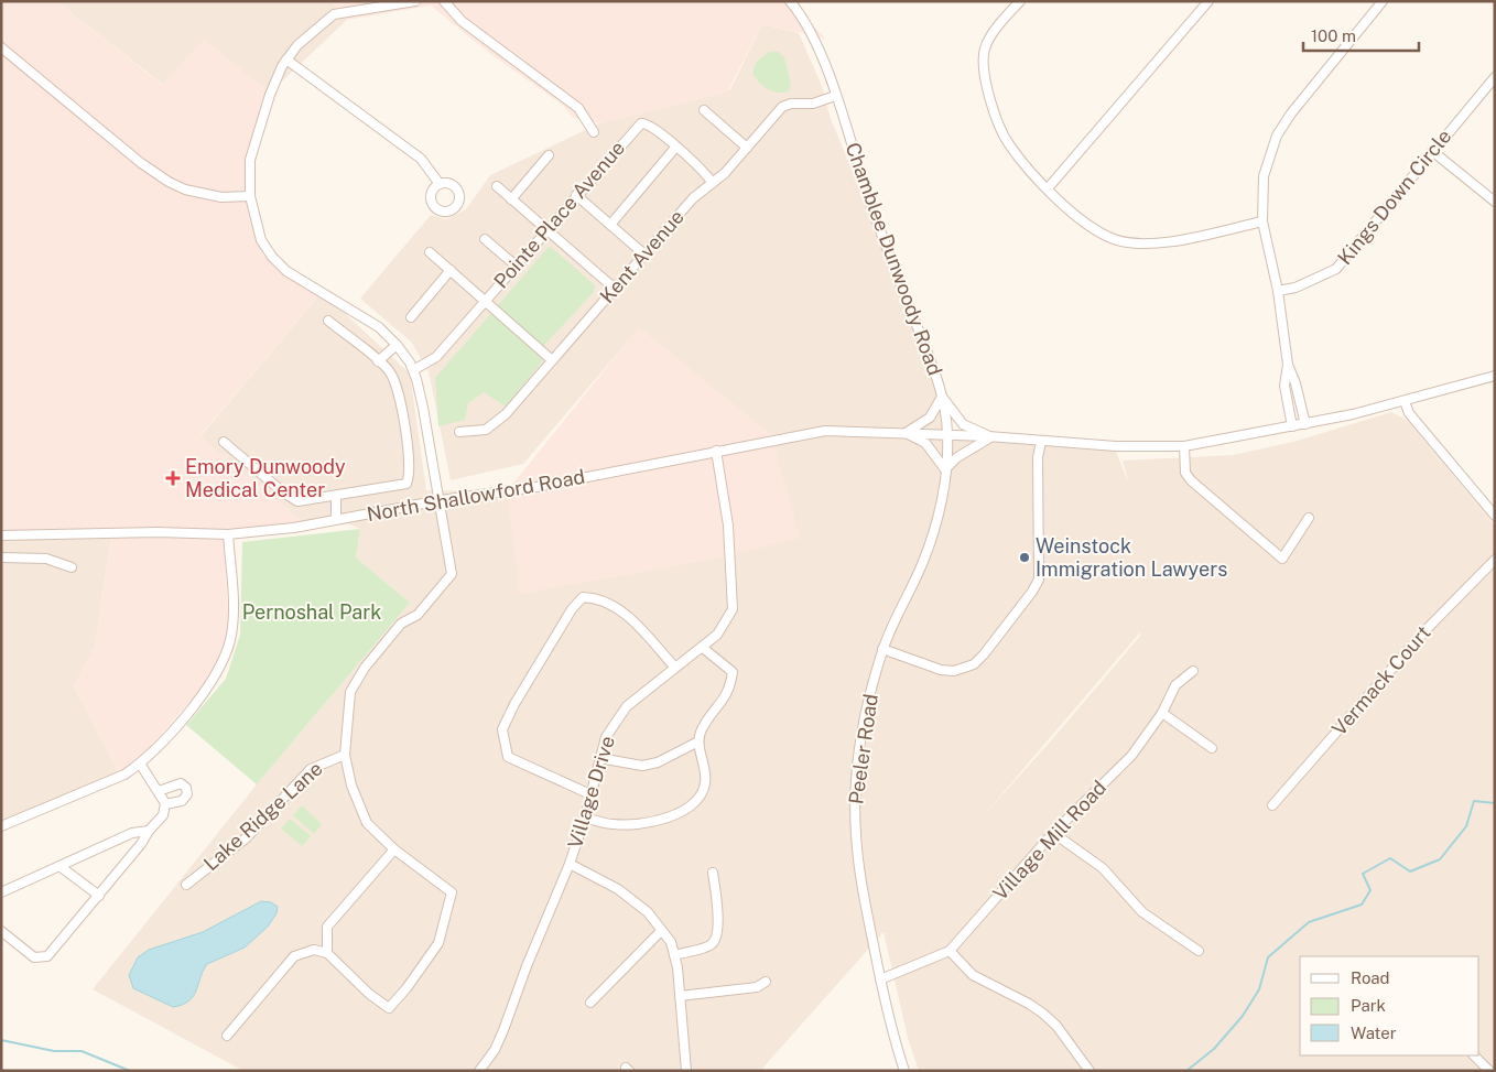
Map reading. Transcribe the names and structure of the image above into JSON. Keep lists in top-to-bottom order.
{
  "streets": {
    "street": [
      "Kings Down Circle",
      "Pointe Place Avenue",
      "Kent Avenue",
      "Chamblee Dunwoody Road",
      "North Shallowford Road",
      "Vermack Court",
      "Peeler Road",
      "Village Drive",
      "Lake Ridge Lane",
      "Village Mill Road"
    ]
  },
  "crossings": [
    ["Pointe Place Avenue", "Kent Avenue"],
    ["Pointe Place Avenue", "Lake Ridge Lane"],
    ["Kent Avenue", "Chamblee Dunwoody Road"],
    ["Chamblee Dunwoody Road", "North Shallowford Road"],
    ["Chamblee Dunwoody Road", "Peeler Road"],
    ["North Shallowford Road", "Peeler Road"],
    ["North Shallowford Road", "Village Drive"],
    ["North Shallowford Road", "Lake Ridge Lane"],
    ["Peeler Road", "Village Mill Road"]
  ],
  "parks": ["Pernoshal Park"],
  "places": {
    "health": ["Emory Dunwoody Medical Center"],
    "other": ["Weinstock Immigration Lawyers"]
  },
  "legend": ["Road", "Park", "Water"],
  "scale_bar": "100 m"
}
